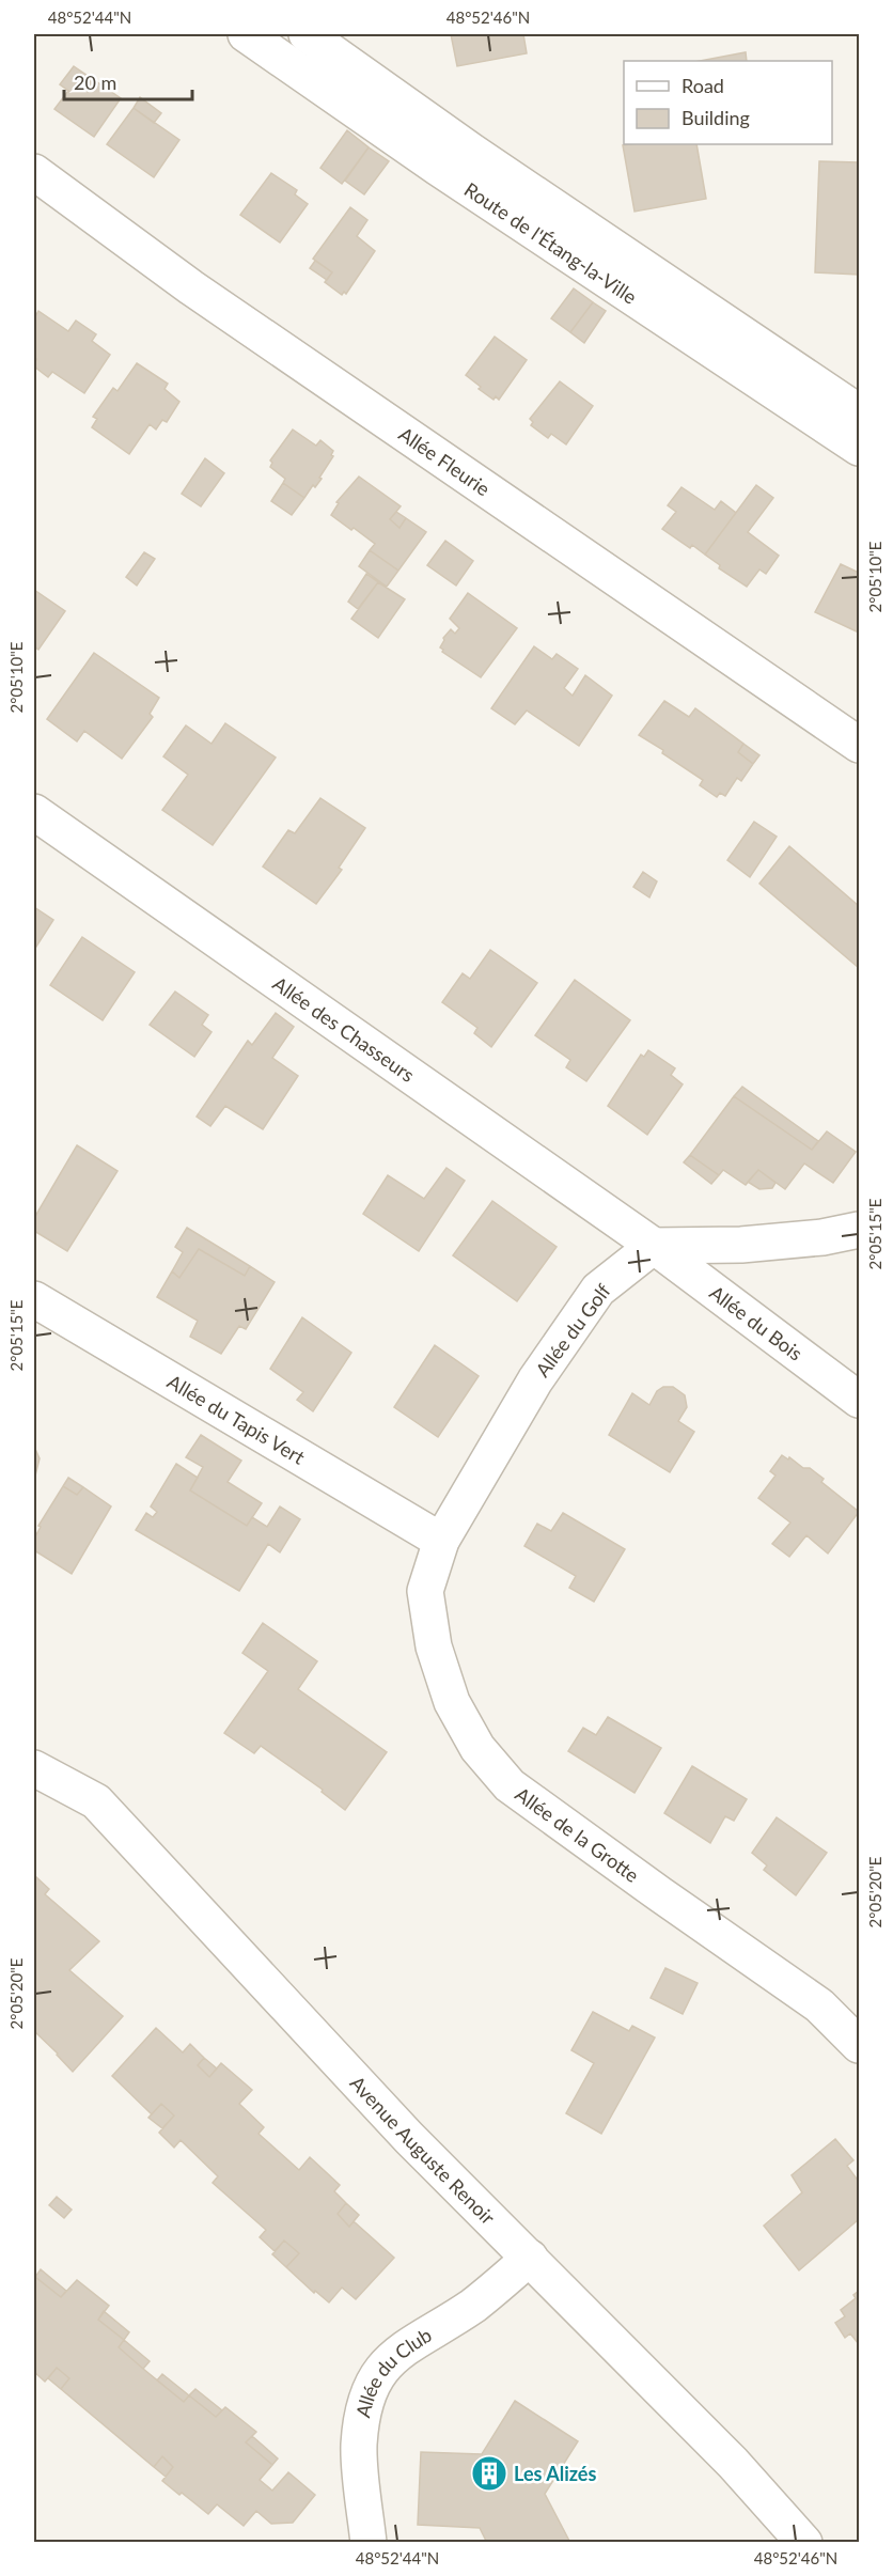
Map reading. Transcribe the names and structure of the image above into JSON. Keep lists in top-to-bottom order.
{
  "streets": {
    "street": [
      "Route de l'Étang-la-Ville",
      "Allée Fleurie",
      "Allée des Chasseurs",
      "Allée du Bois",
      "Allée du Golf",
      "Allée du Tapis Vert",
      "Allée de la Grotte",
      "Avenue Auguste Renoir",
      "Allée du Club"
    ]
  },
  "crossings": [
    ["Allée des Chasseurs", "Allée du Bois"],
    ["Allée des Chasseurs", "Allée du Golf"],
    ["Allée du Bois", "Allée du Golf"],
    ["Allée du Golf", "Allée du Tapis Vert"],
    ["Allée du Golf", "Allée de la Grotte"],
    ["Allée du Tapis Vert", "Allée de la Grotte"],
    ["Avenue Auguste Renoir", "Allée du Club"]
  ],
  "places": {
    "building": ["Les Alizés"]
  },
  "legend": ["Road", "Building"],
  "scale_bar": "20 m",
  "coordinates": [
    "48°52'44\"N",
    "48°52'46\"N",
    "2°05'10\"E",
    "2°05'15\"E",
    "2°05'20\"E"
  ]
}
